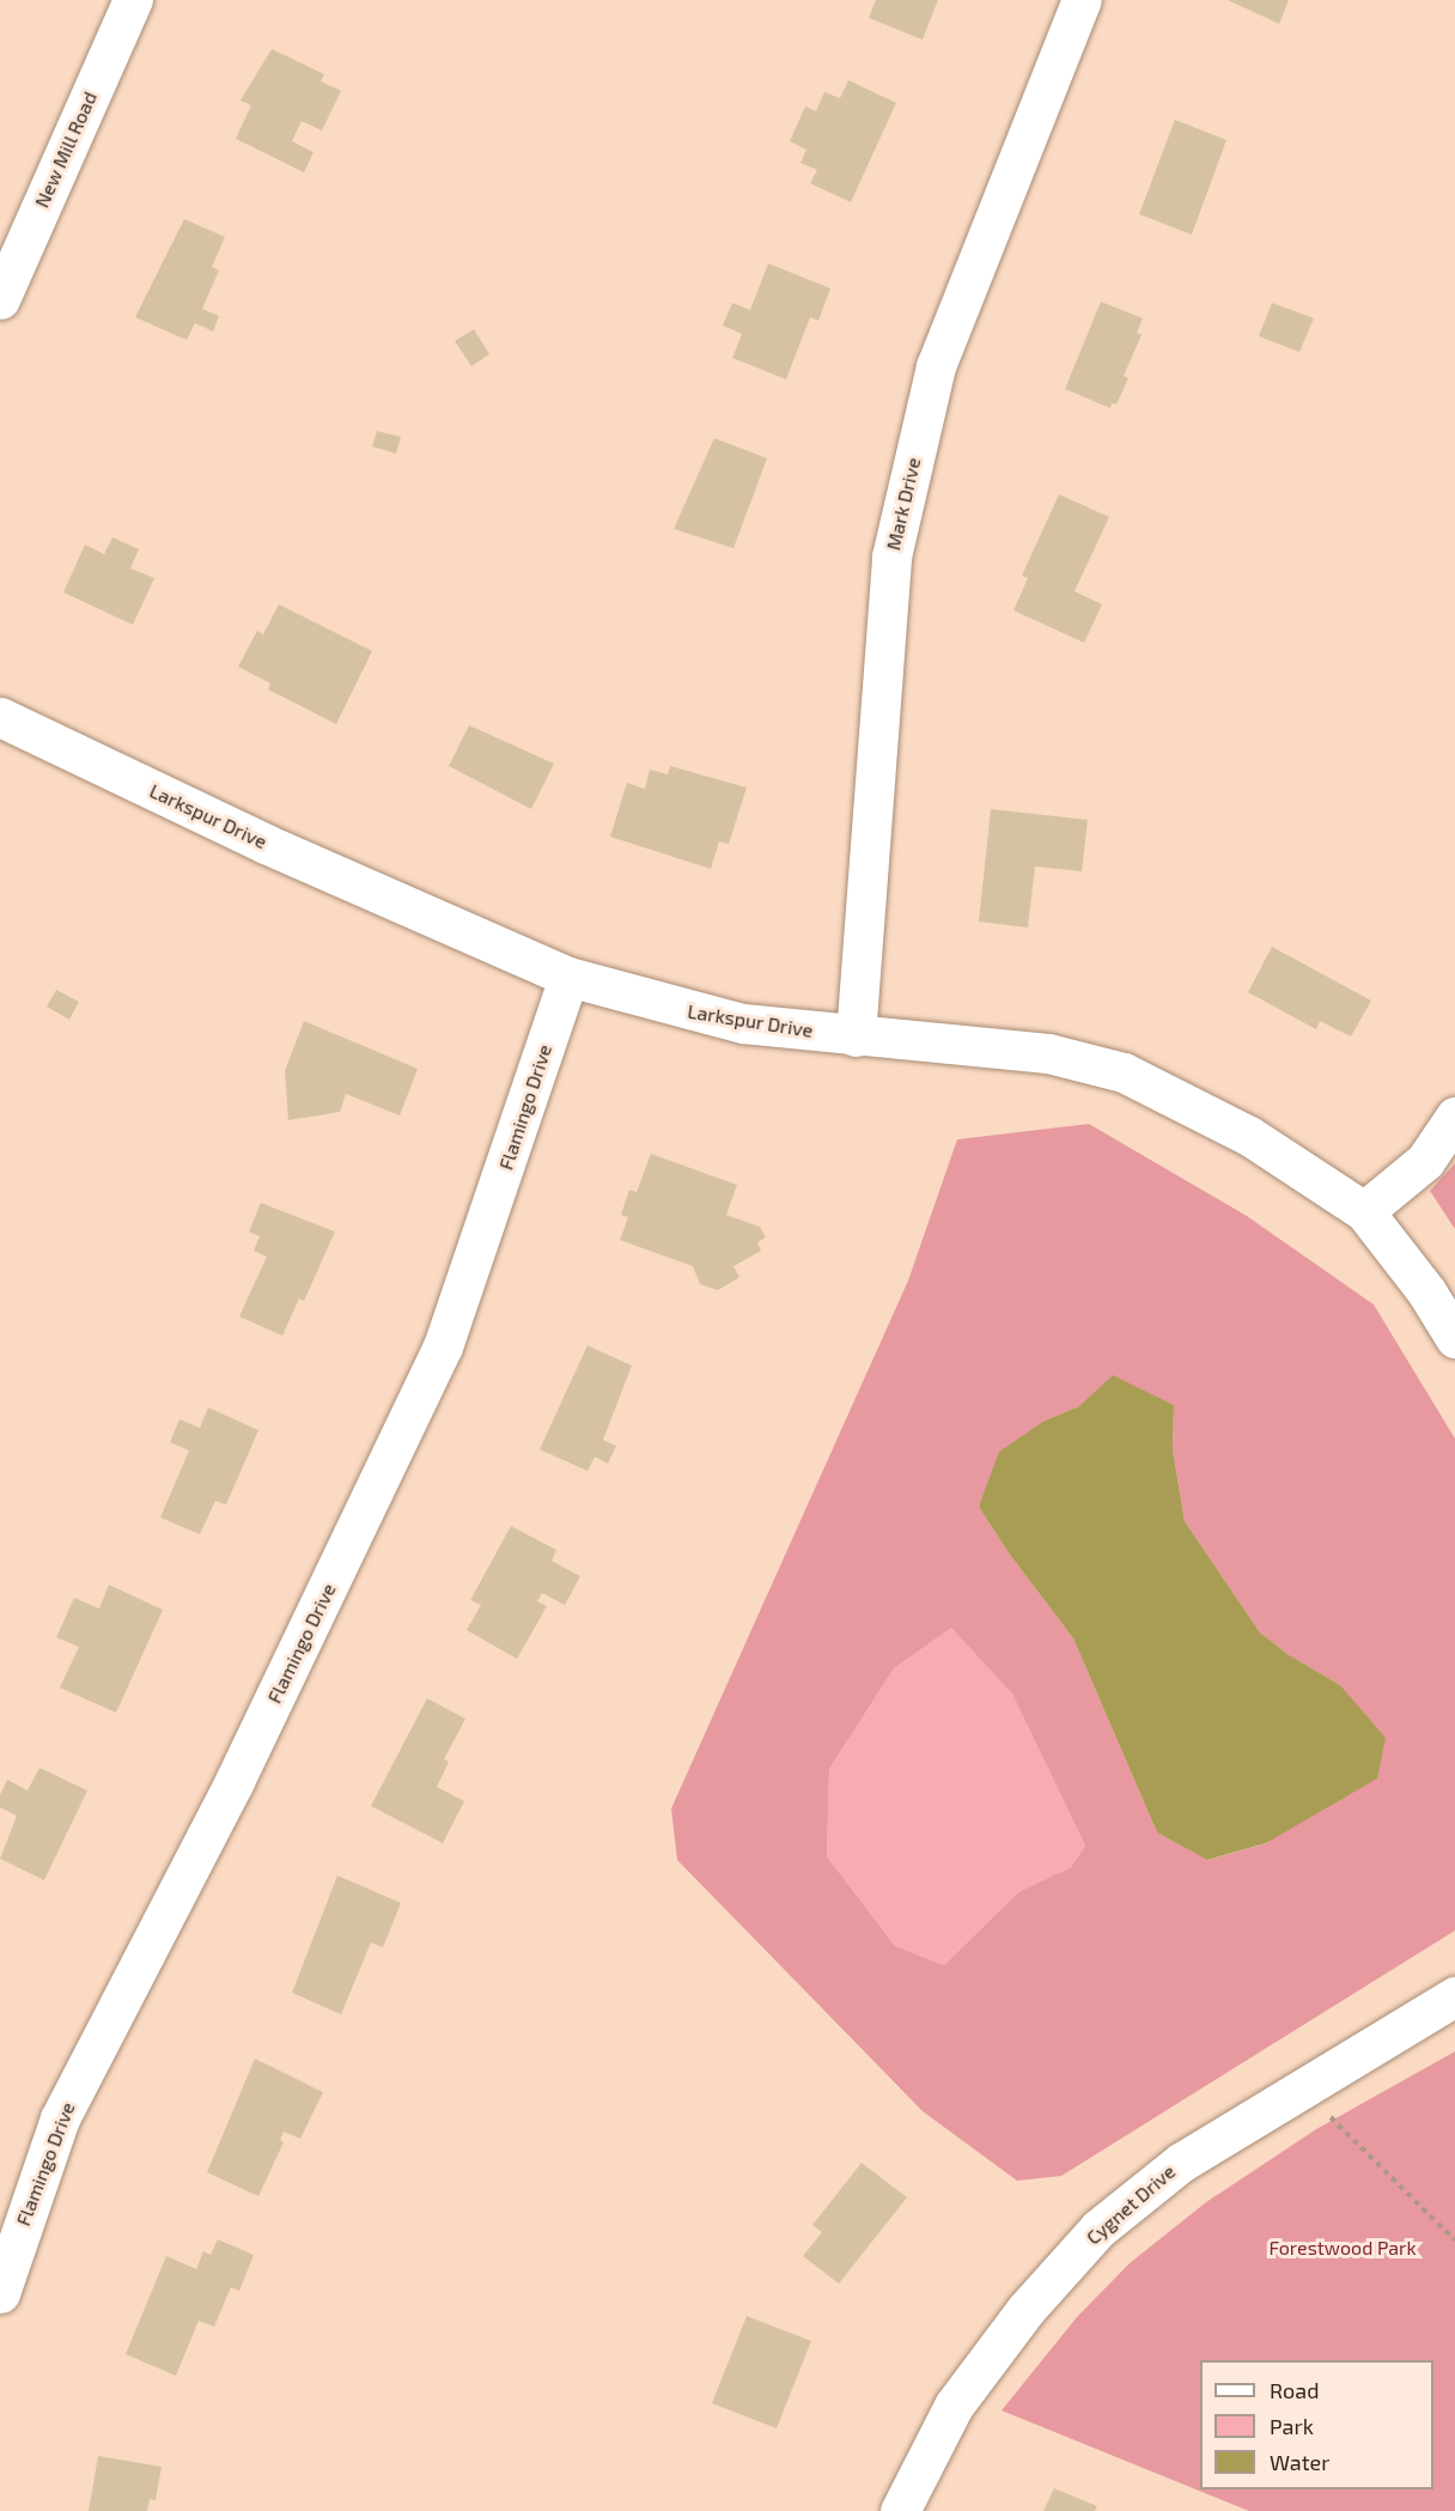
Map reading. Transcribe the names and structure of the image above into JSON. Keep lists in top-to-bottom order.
{
  "streets": {
    "street": [
      "New Mill Road",
      "Mark Drive",
      "Larkspur Drive",
      "Flamingo Drive",
      "Cygnet Drive"
    ]
  },
  "crossings": [
    ["Mark Drive", "Larkspur Drive"],
    ["Larkspur Drive", "Flamingo Drive"]
  ],
  "parks": ["Forestwood Park"],
  "legend": ["Road", "Park", "Water"]
}
